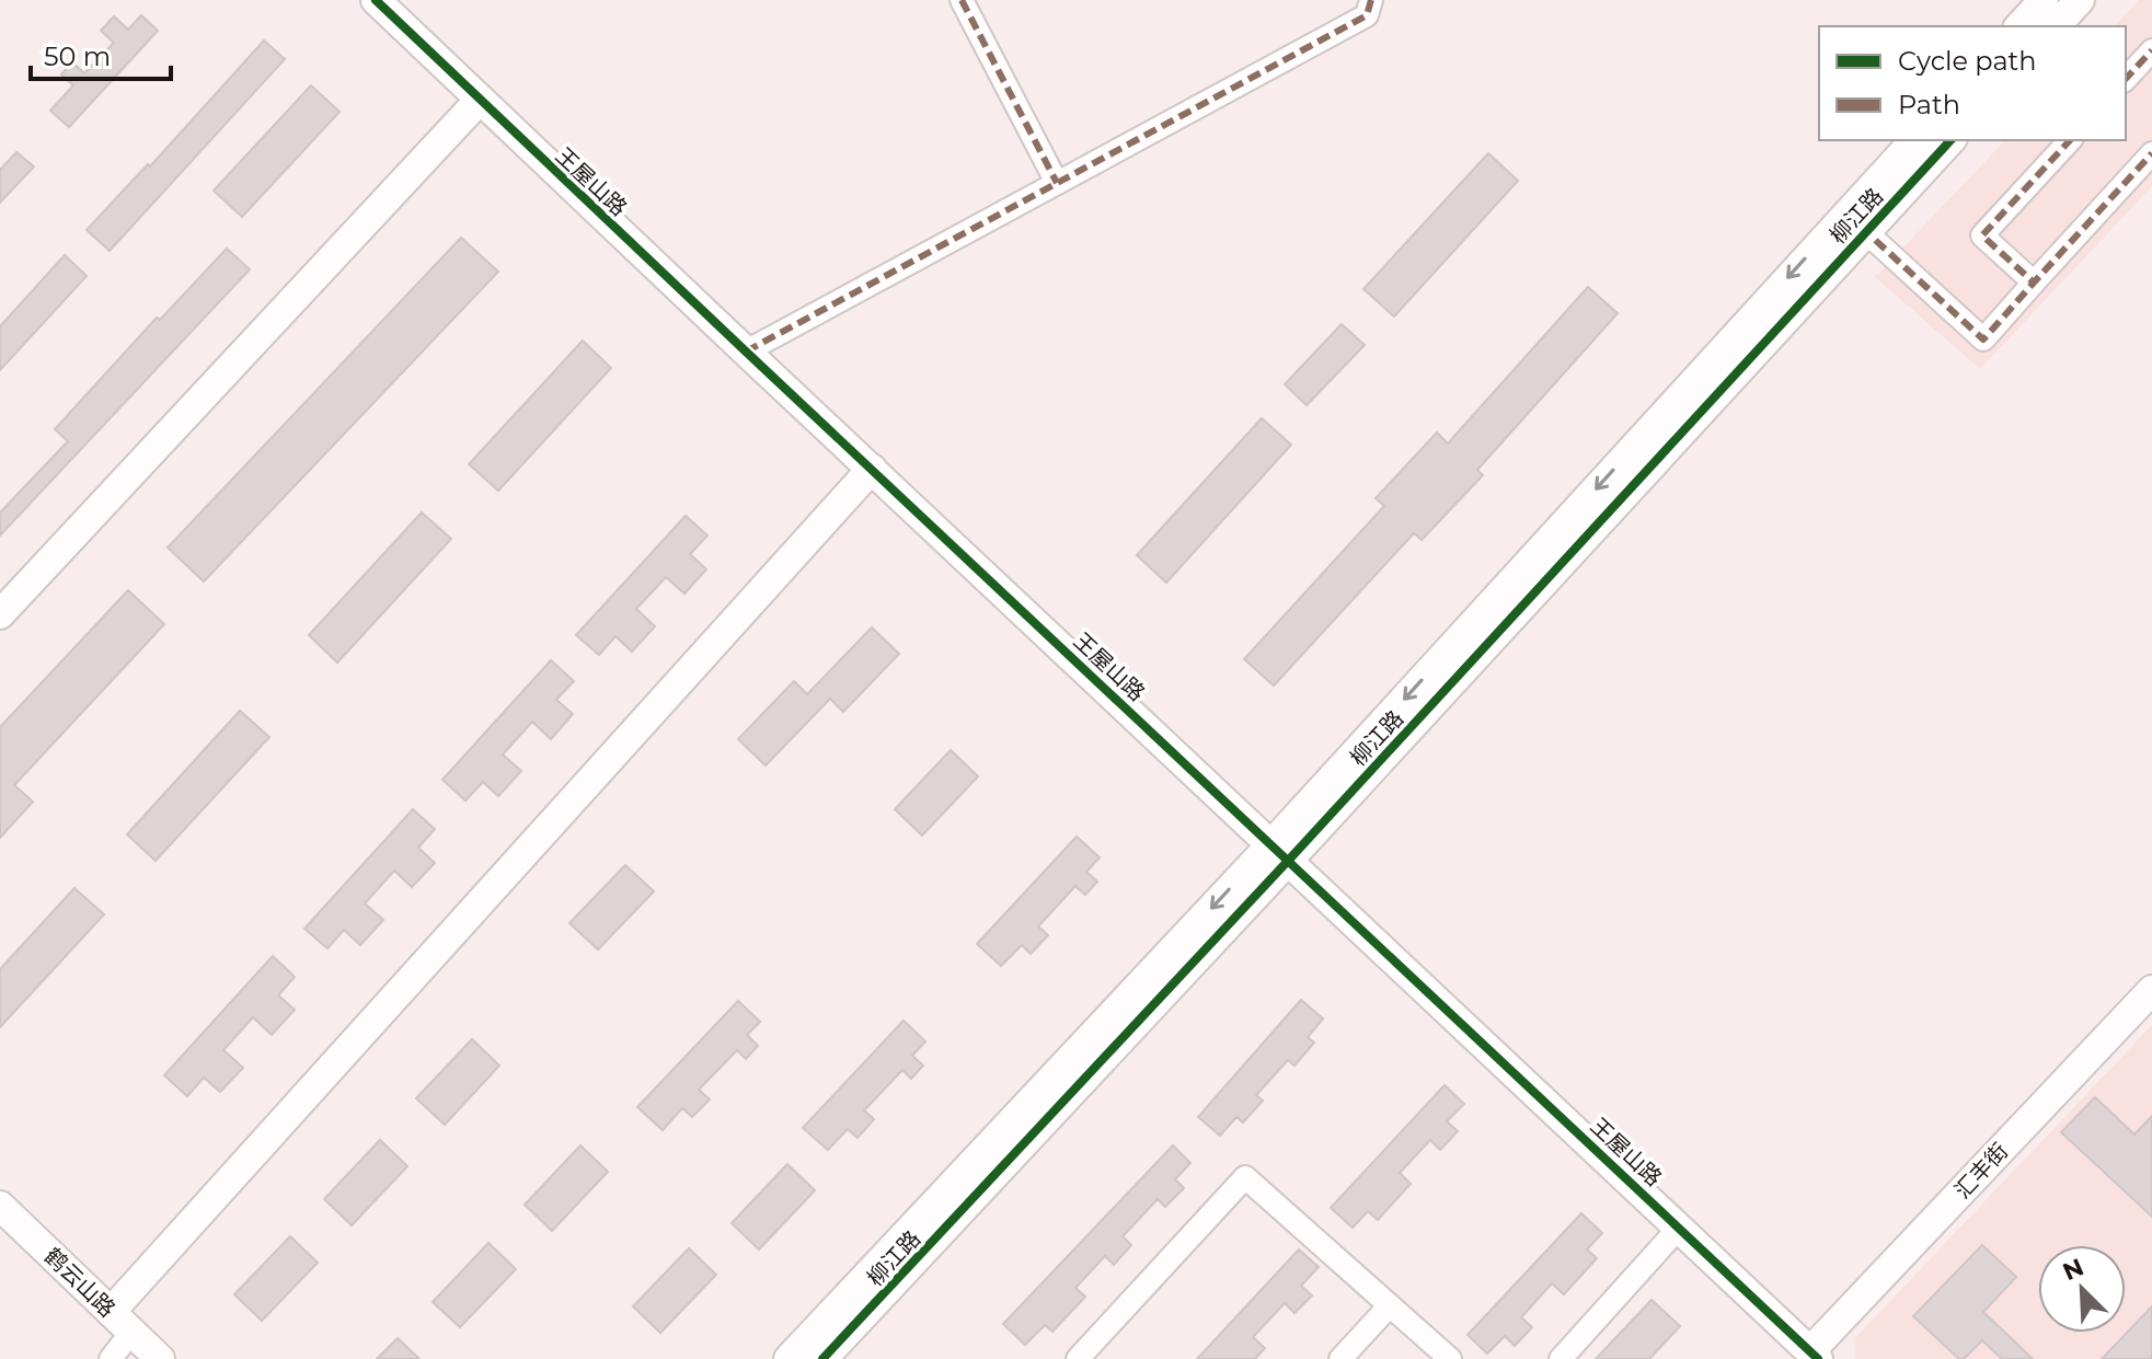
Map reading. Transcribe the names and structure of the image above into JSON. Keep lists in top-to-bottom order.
{
  "streets": {
    "street": [
      "王屋山路",
      "柳江路",
      "汇丰街",
      "鹤云山路"
    ]
  },
  "crossings": [
    ["王屋山路", "柳江路"],
    ["王屋山路", "汇丰街"]
  ],
  "legend": ["Cycle path", "Path"],
  "scale_bar": "50 m",
  "north": "top left"
}
